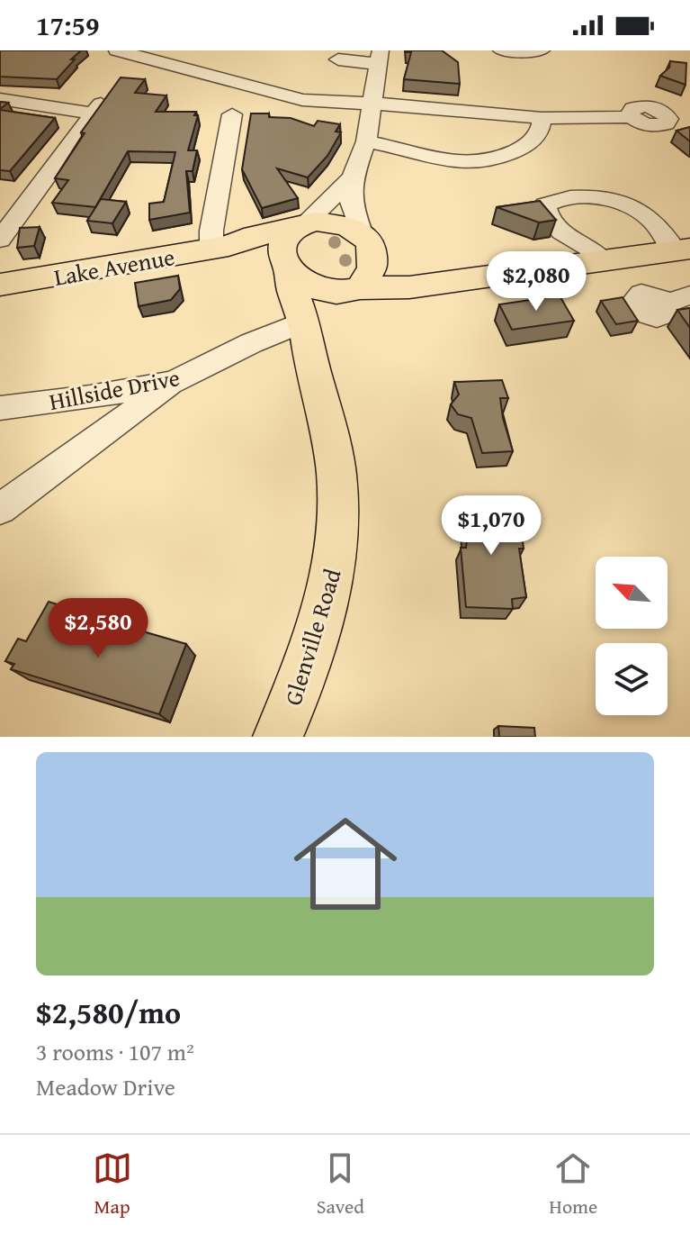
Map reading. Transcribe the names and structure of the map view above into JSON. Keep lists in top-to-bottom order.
{
  "streets": {
    "main road": ["Lake Avenue", "Glenville Road"],
    "street": ["Hillside Drive"]
  },
  "crossings": [
    ["Lake Avenue", "Glenville Road"],
    ["Hillside Drive", "Glenville Road"]
  ],
  "north": "top left",
  "page": {
    "status": "17:59",
    "price": ["$2,080", "$1,070", "$2,580"],
    "list": [
      {
        "name": "$2,580/mo",
        "note": "3 rooms · 107 m² · Meadow Drive"
      }
    ],
    "tabs": ["Map", "Saved", "Home"]
  }
}
